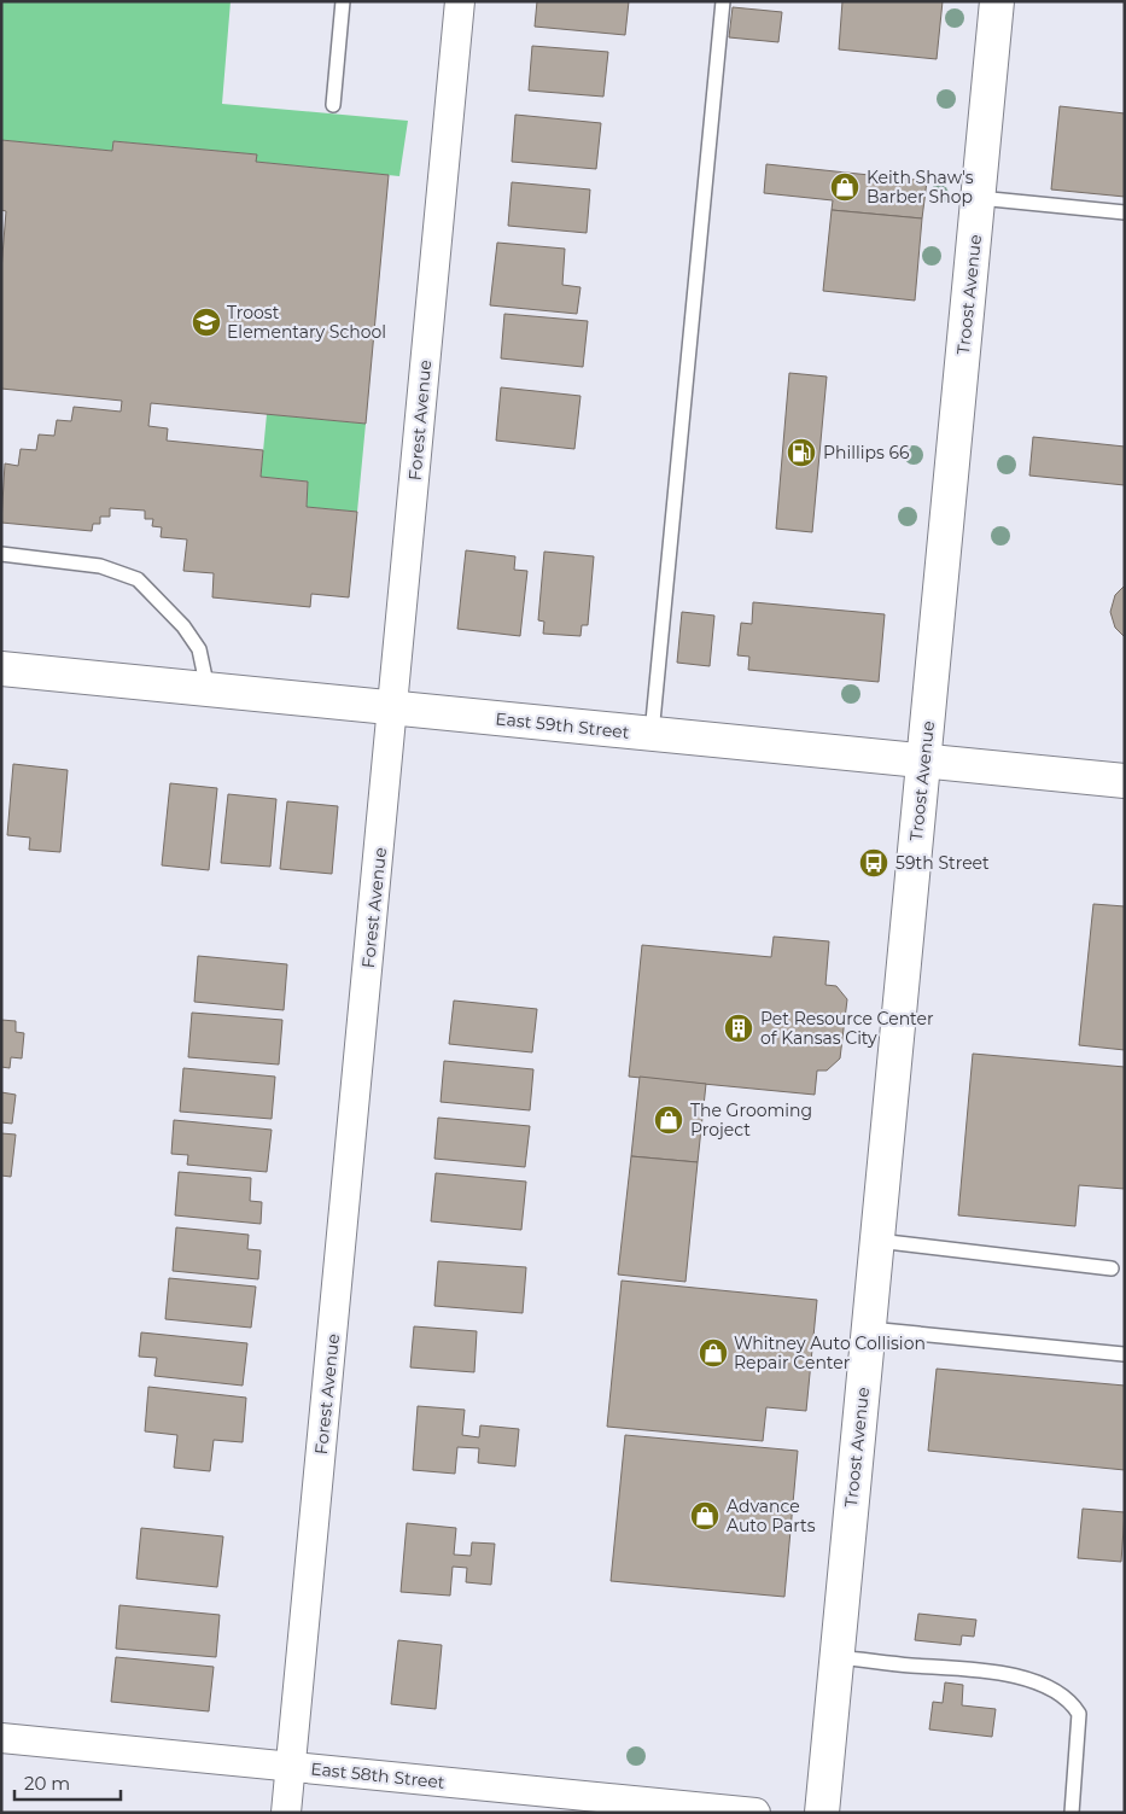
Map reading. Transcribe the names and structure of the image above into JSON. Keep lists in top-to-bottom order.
{
  "streets": {
    "main road": ["Troost Avenue", "East 59th Street"],
    "street": ["Forest Avenue", "East 58th Street"]
  },
  "crossings": [
    ["Troost Avenue", "East 59th Street"],
    ["Forest Avenue", "East 59th Street"],
    ["Forest Avenue", "East 58th Street"]
  ],
  "places": {
    "shop": [
      "Keith Shaw's Barber Shop",
      "The Grooming Project",
      "Whitney Auto Collision Repair Center",
      "Advance Auto Parts"
    ],
    "school or university": ["Troost Elementary School"],
    "fuel station": ["Phillips 66"],
    "bus stop": ["59th Street"],
    "building": ["Pet Resource Center of Kansas City"]
  },
  "scale_bar": "20 m"
}
